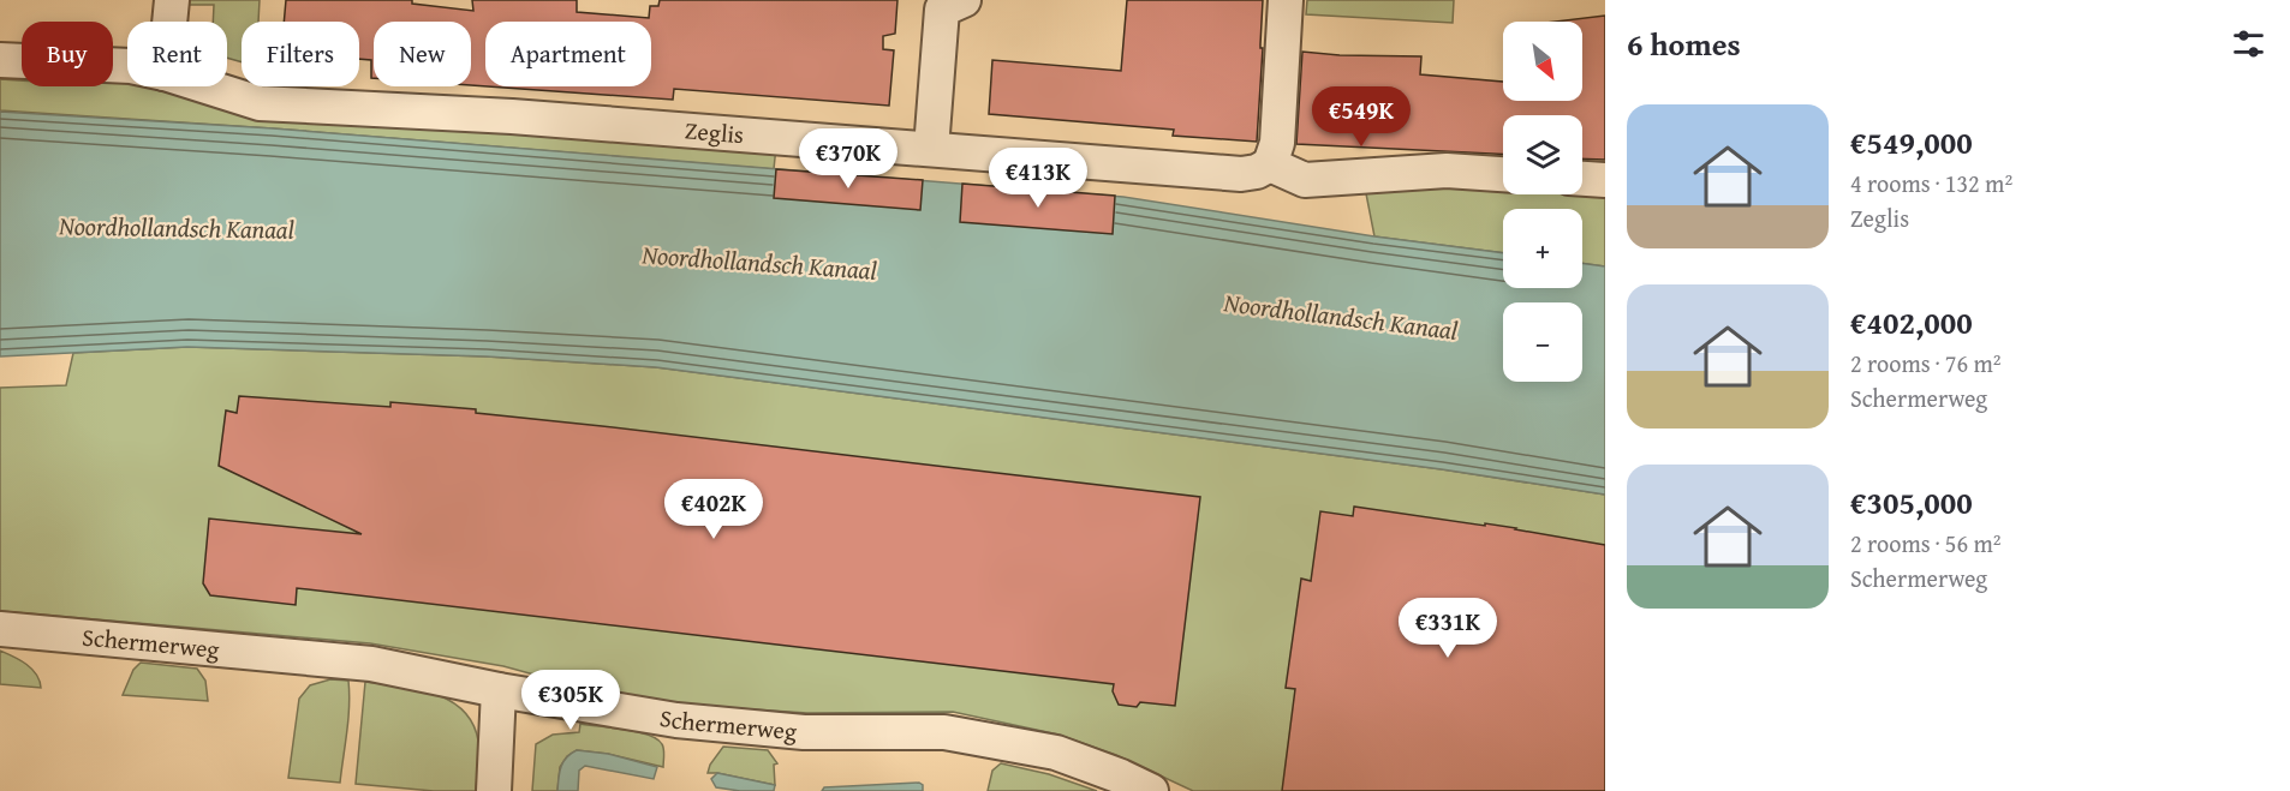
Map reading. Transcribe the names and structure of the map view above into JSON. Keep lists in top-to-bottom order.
{
  "streets": {
    "street": ["Zeglis", "Schermerweg"]
  },
  "water": ["Noordhollandsch Kanaal"],
  "north": "bottom right",
  "page": {
    "heading": "6 homes",
    "map_buttons": ["+", "−"],
    "chip": [
      "Buy",
      "Rent",
      "Filters",
      "New",
      "Apartment"
    ],
    "price": [
      "€549K",
      "€370K",
      "€413K",
      "€402K",
      "€331K",
      "€305K"
    ],
    "list": [
      {
        "name": "€549,000",
        "note": "4 rooms · 132 m² · Zeglis"
      },
      {
        "name": "€402,000",
        "note": "2 rooms · 76 m² · Schermerweg"
      },
      {
        "name": "€305,000",
        "note": "2 rooms · 56 m² · Schermerweg"
      }
    ]
  }
}
